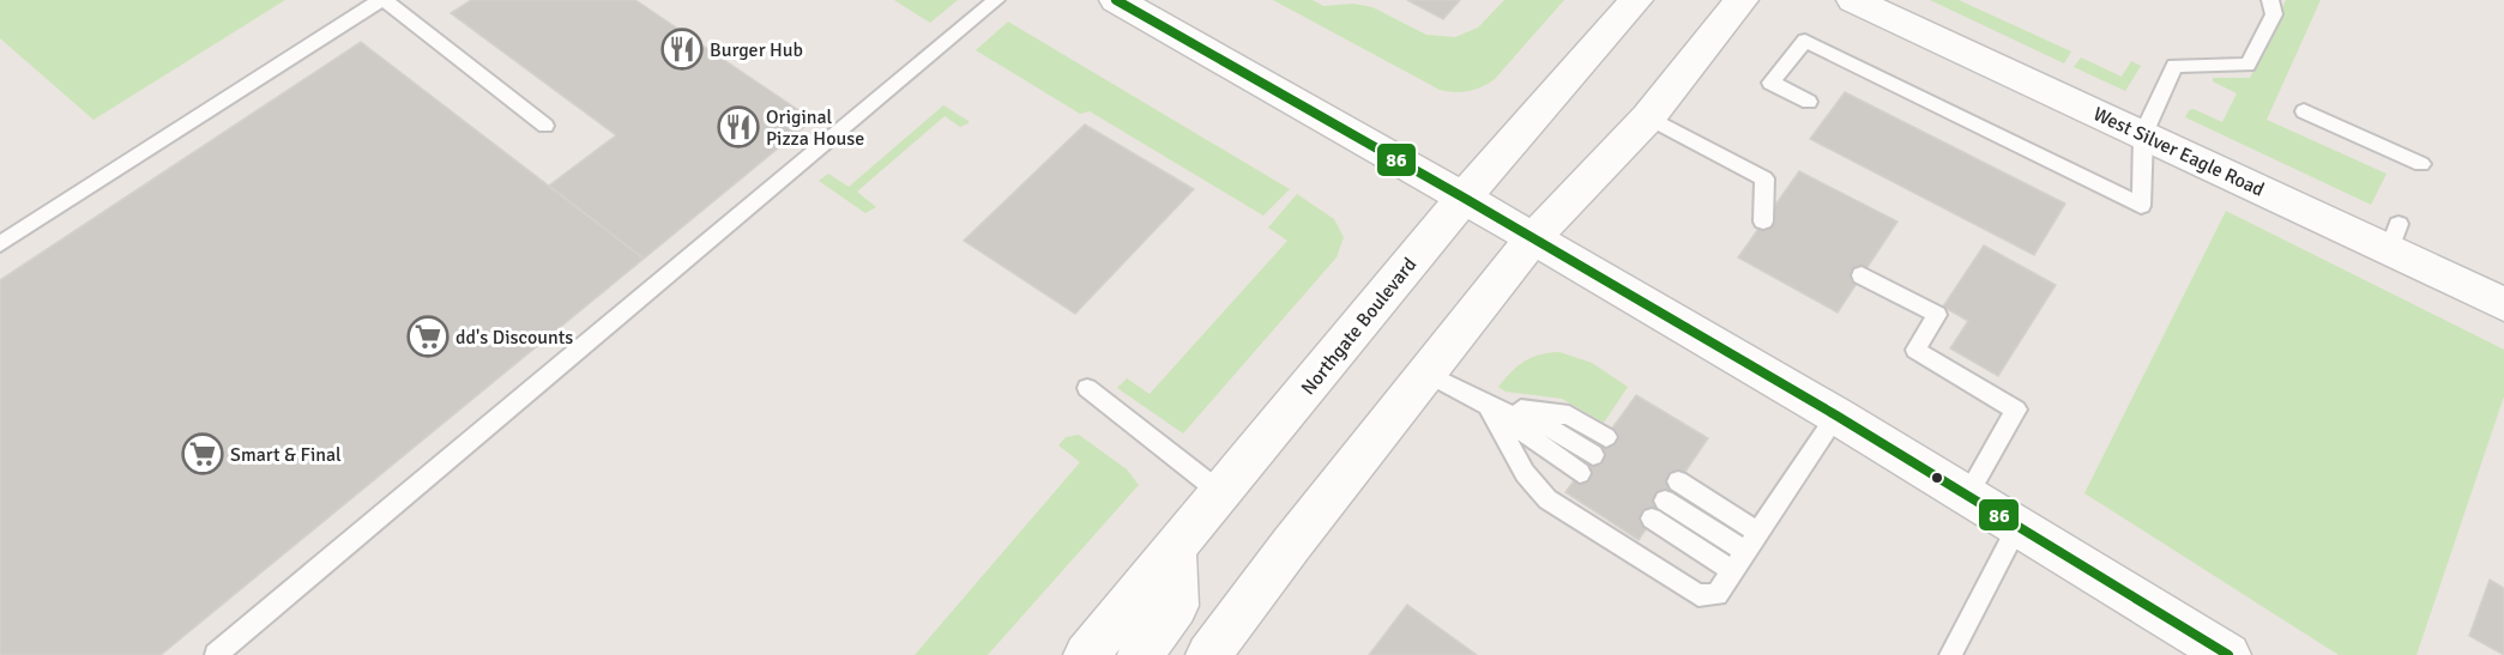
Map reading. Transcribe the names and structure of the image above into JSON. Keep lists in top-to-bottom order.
{
  "streets": {
    "main road": ["West Silver Eagle Road", "Northgate Boulevard"]
  },
  "places": {
    "restaurant": ["Burger Hub", "Original Pizza House"],
    "supermarket": ["dd's Discounts", "Smart & Final"]
  },
  "lines": ["transit line 86"]
}
